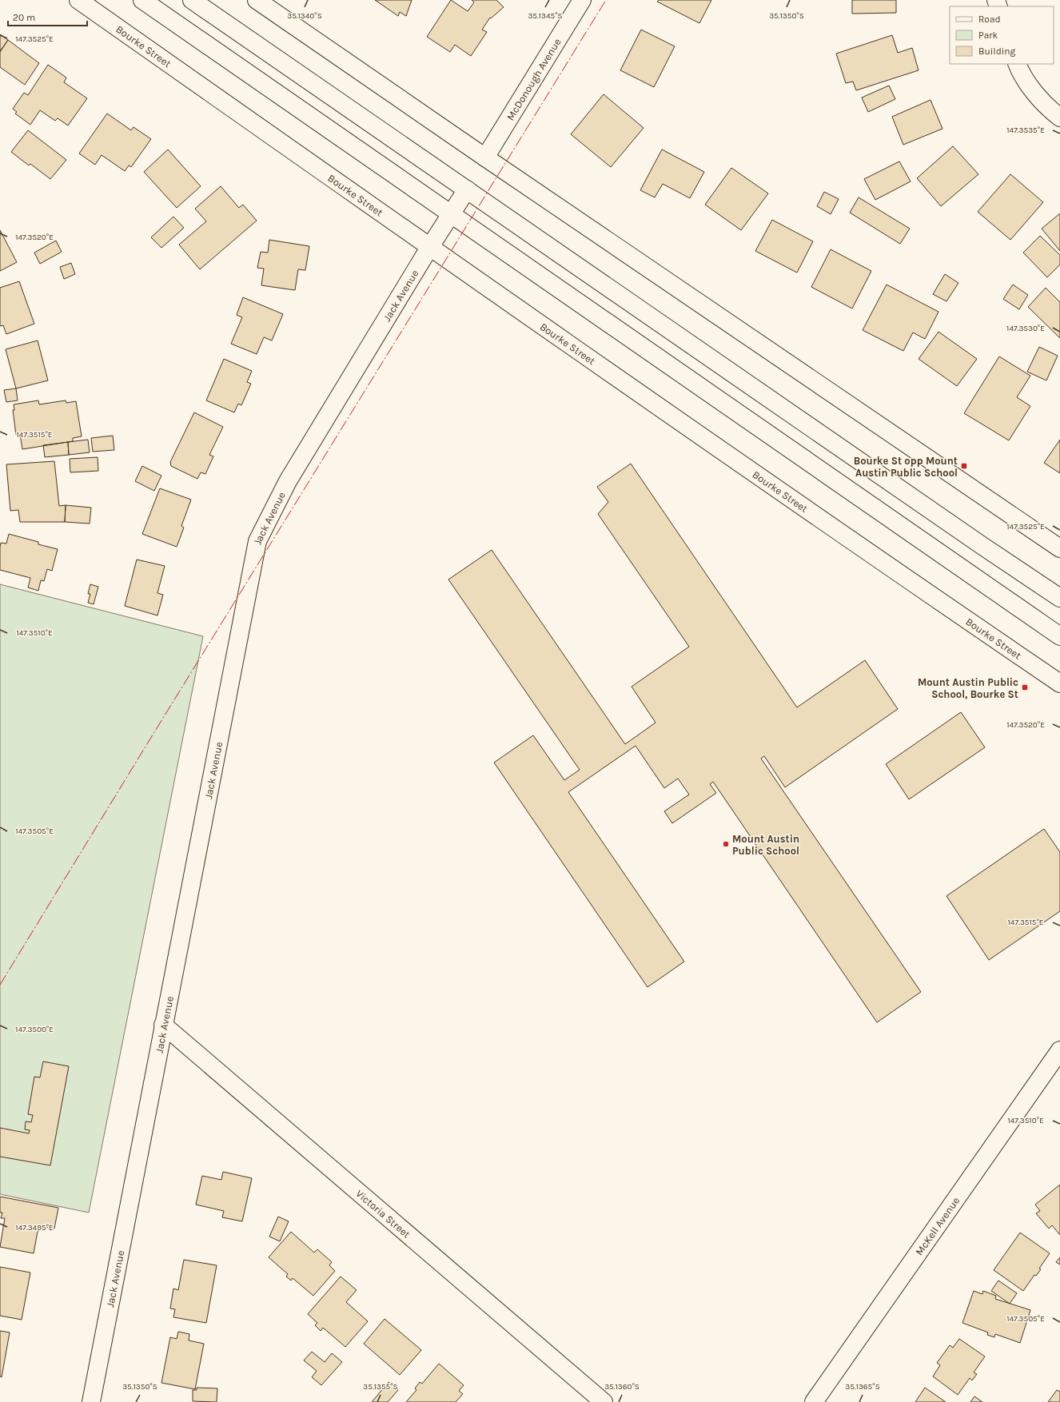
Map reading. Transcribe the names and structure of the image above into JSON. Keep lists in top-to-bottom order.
{
  "streets": {
    "street": [
      "Bourke Street",
      "McDonough Avenue",
      "Jack Avenue",
      "Victoria Street",
      "McKell Avenue"
    ]
  },
  "crossings": [
    ["Bourke Street", "Jack Avenue"],
    ["Jack Avenue", "Victoria Street"]
  ],
  "places": {
    "transit": ["Bourke St opp Mount Austin Public School", "Mount Austin Public School, Bourke St"],
    "other": ["Mount Austin Public School"]
  },
  "legend": ["Road", "Park", "Building"],
  "scale_bar": "20 m",
  "coordinates": [
    "35.1340°S",
    "35.1345°S",
    "35.1350°S",
    "147.3525°E",
    "147.3535°E",
    "147.3520°E",
    "147.3530°E",
    "147.3515°E",
    "147.3510°E",
    "147.3505°E",
    "147.3500°E",
    "147.3495°E",
    "35.1355°S",
    "35.1360°S",
    "35.1365°S"
  ]
}
